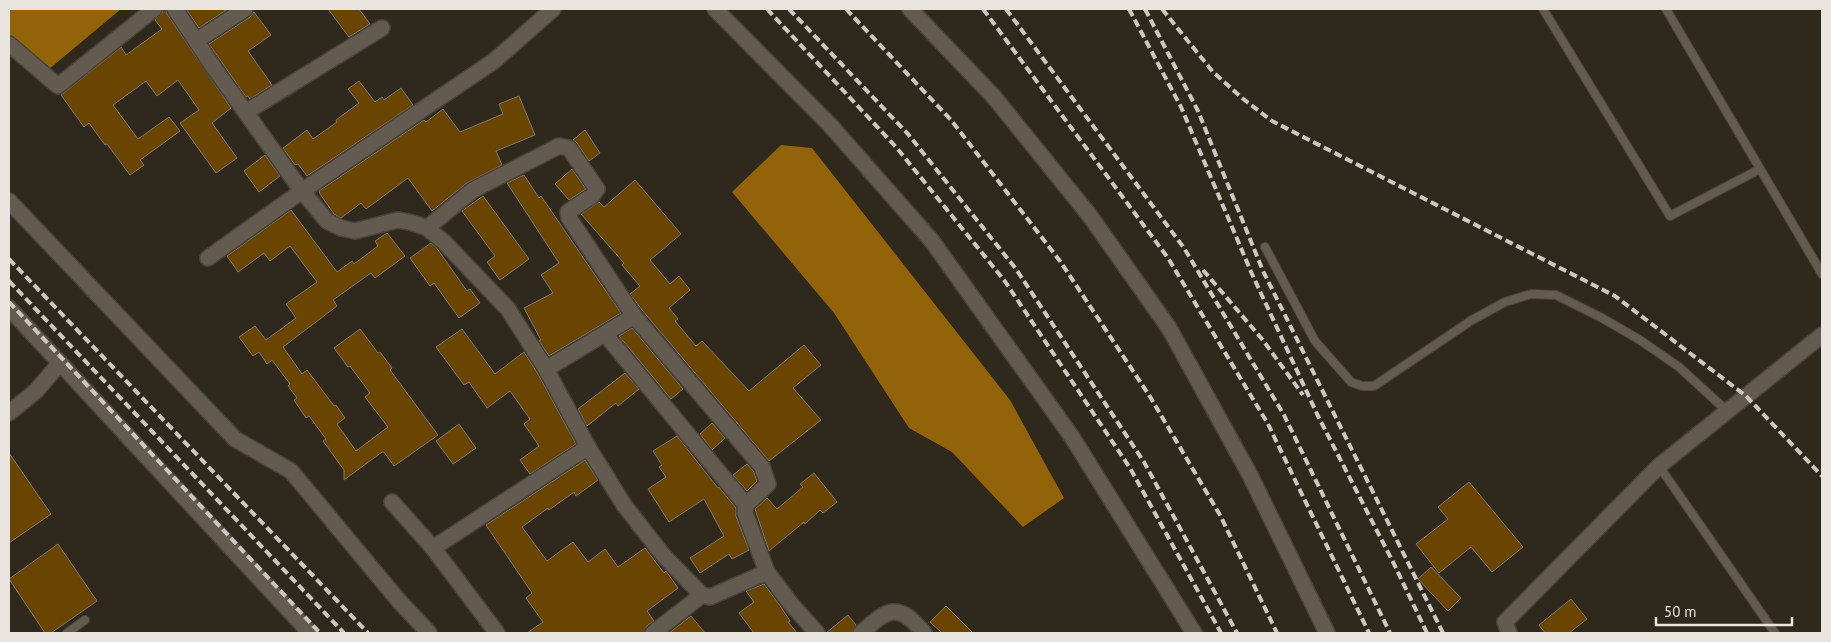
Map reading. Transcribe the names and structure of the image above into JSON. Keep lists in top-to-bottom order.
{
  "scale_bar": "50 m"
}
